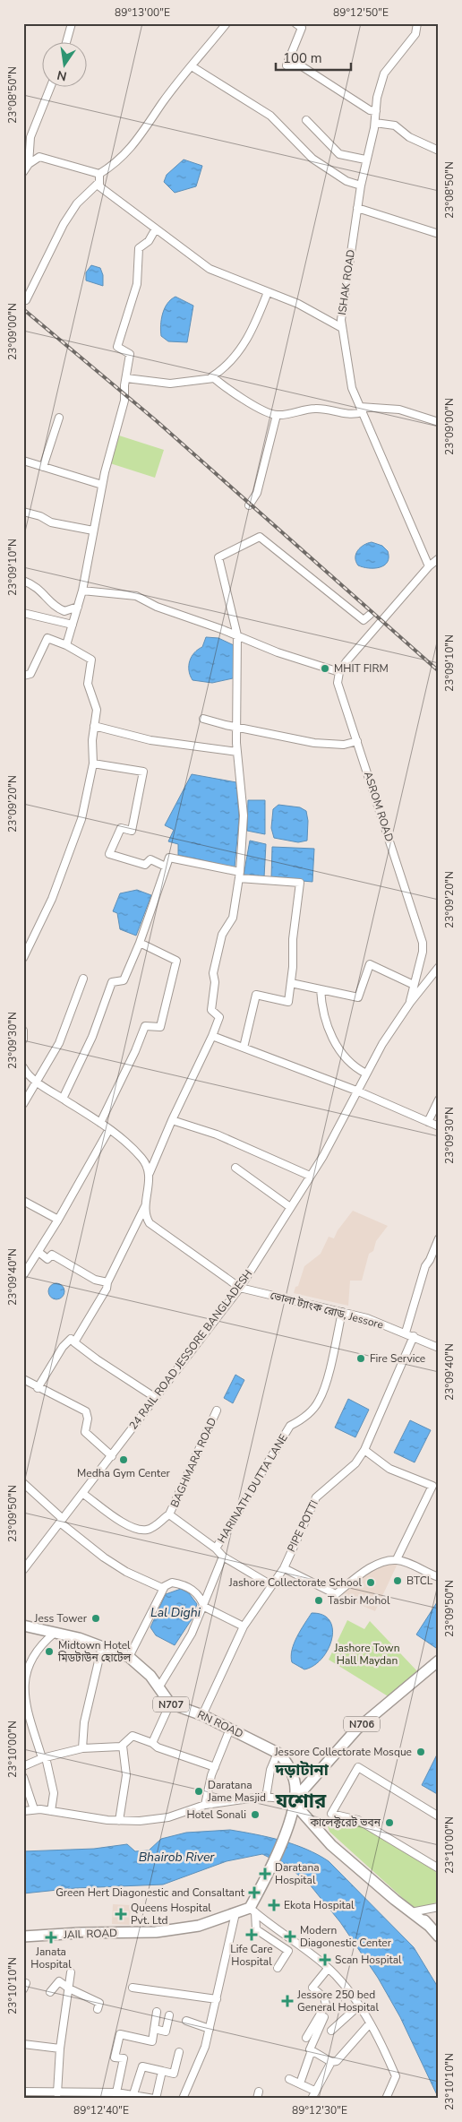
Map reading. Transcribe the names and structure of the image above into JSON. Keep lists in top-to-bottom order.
{
  "streets": {
    "highway": [
      "N707",
      "RN ROAD",
      "N706",
      "JAIL ROAD"
    ],
    "street": [
      "ISHAK ROAD",
      "ASROM ROAD",
      "ভোলা ট্যাংক রোড, Jessore",
      "24 RAIL ROAD JESSORE BANGLADESH",
      "BAGHMARA ROAD",
      "HARINATH DUTTA LANE",
      "PIPE POTTI"
    ]
  },
  "crossings": [
    ["ASROM ROAD", "24 RAIL ROAD JESSORE BANGLADESH"],
    ["ভোলা ট্যাংক রোড, Jessore", "24 RAIL ROAD JESSORE BANGLADESH"],
    ["ভোলা ট্যাংক রোড, Jessore", "HARINATH DUTTA LANE"],
    ["ভোলা ট্যাংক রোড, Jessore", "PIPE POTTI"],
    ["PIPE POTTI", "RN ROAD"],
    ["N707", "RN ROAD"],
    ["RN ROAD", "N706"]
  ],
  "districts": ["দড়াটানা", "যশোর"],
  "water": ["Lal Dighi", "Bhairob River"],
  "parks": ["Jashore Town Hall Maydan"],
  "places": {
    "other": [
      "MHIT FIRM",
      "Fire Service",
      "Medha Gym Center",
      "BTCL",
      "Jashore Collectorate School",
      "Tasbir Mohol",
      "Jess Tower",
      "Midtown Hotel মিডটাউন হোটেল",
      "Jessore Collectorate Mosque",
      "Daratana Jame Masjid",
      "Hotel Sonali",
      "কালেক্টরেট ভবন"
    ],
    "health": [
      "Daratana Hospital",
      "Green Hert Diagonestic and Consaltant",
      "Ekota Hospital",
      "Queens Hospital Pvt. Ltd",
      "Life Care Hospital",
      "Modern Diagonestic Center",
      "Janata Hospital",
      "Scan Hospital",
      "Jessore 250 bed General Hospital"
    ]
  },
  "scale_bar": "100 m",
  "north": "bottom",
  "coordinates": [
    "89°13'00\"E",
    "89°12'50\"E",
    "23°08'50\"N",
    "23°09'00\"N",
    "23°09'10\"N",
    "23°09'20\"N",
    "23°09'30\"N",
    "23°09'40\"N",
    "23°09'50\"N",
    "23°10'00\"N",
    "23°10'10\"N",
    "89°12'40\"E",
    "89°12'30\"E"
  ]
}
